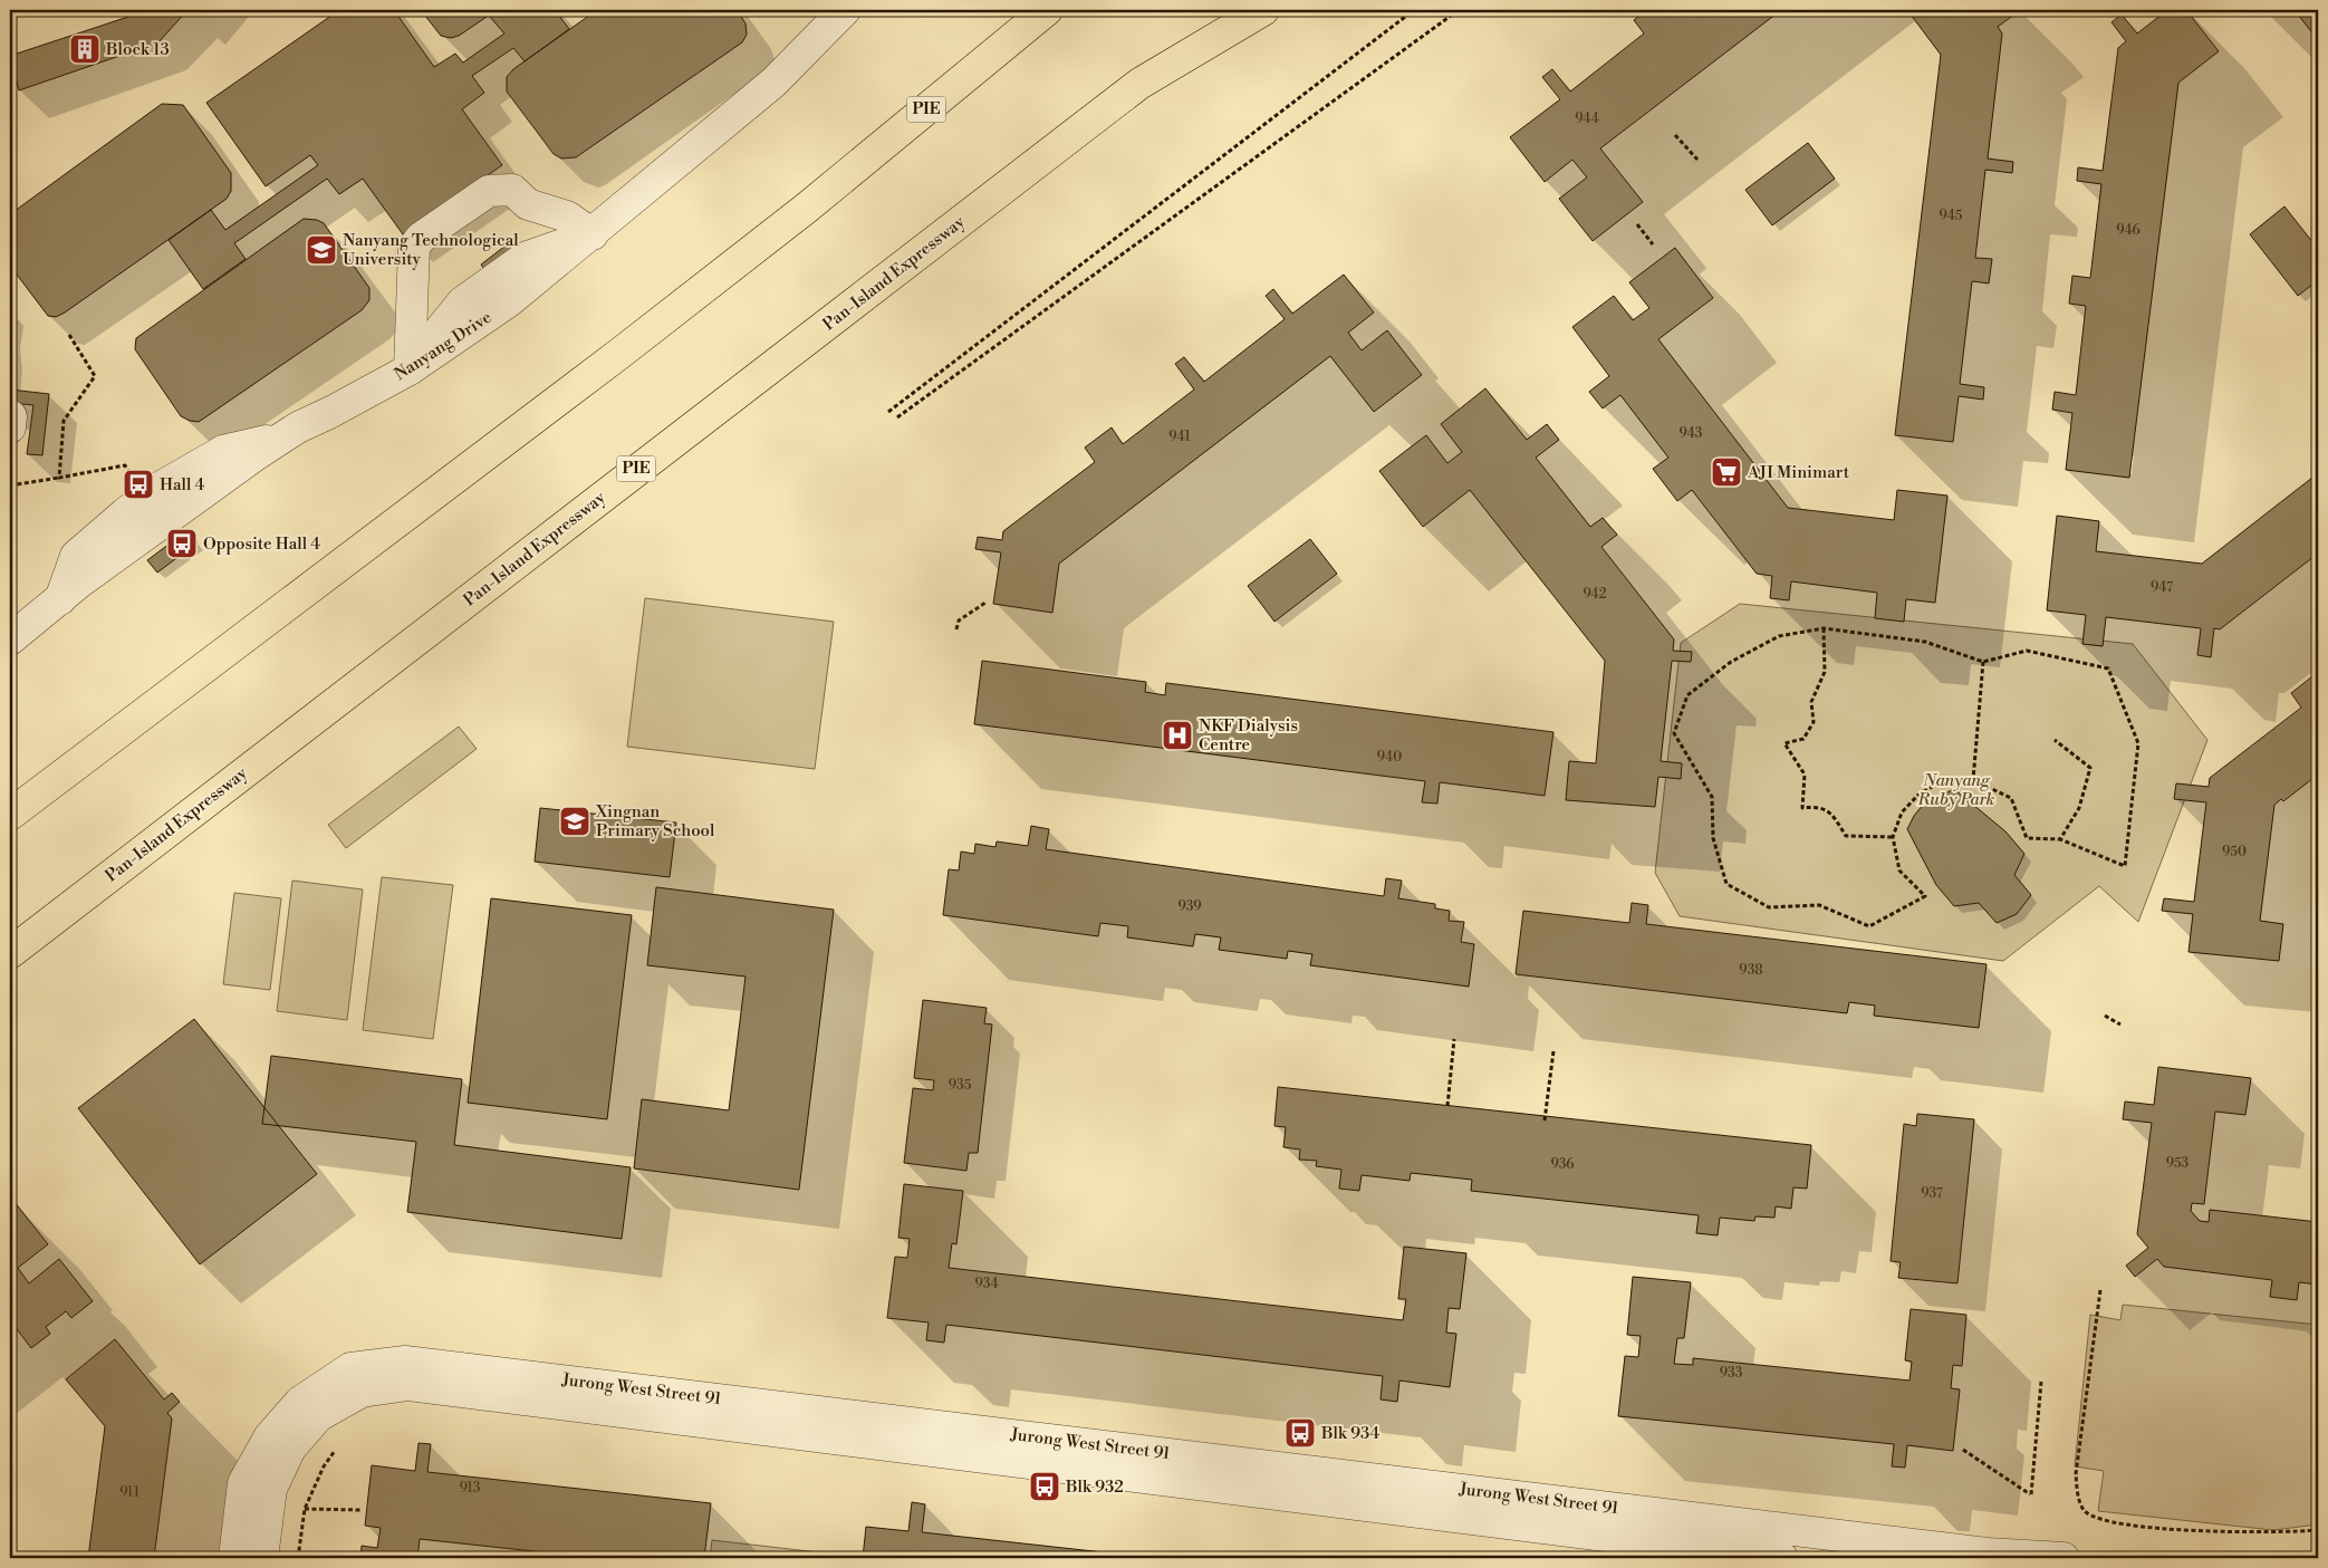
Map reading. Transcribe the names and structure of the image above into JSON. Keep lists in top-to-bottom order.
{
  "streets": {
    "highway": ["PIE", "Pan-Island Expressway"],
    "street": ["Nanyang Drive", "Jurong West Street 91"]
  },
  "parks": ["Nanyang Ruby Park"],
  "places": {
    "building": ["Block 13"],
    "school or university": ["Nanyang Technological University", "Xingnan Primary School"],
    "supermarket": ["AJI Minimart"],
    "bus stop": [
      "Hall 4",
      "Opposite Hall 4",
      "Blk 934",
      "Blk 932"
    ],
    "hospital": ["NKF Dialysis Centre"]
  },
  "house_numbers": [
    "944",
    "945",
    "946",
    "943",
    "941",
    "947",
    "942",
    "940",
    "950",
    "939",
    "938",
    "935",
    "953",
    "936",
    "937",
    "934",
    "933",
    "913",
    "911"
  ]
}
